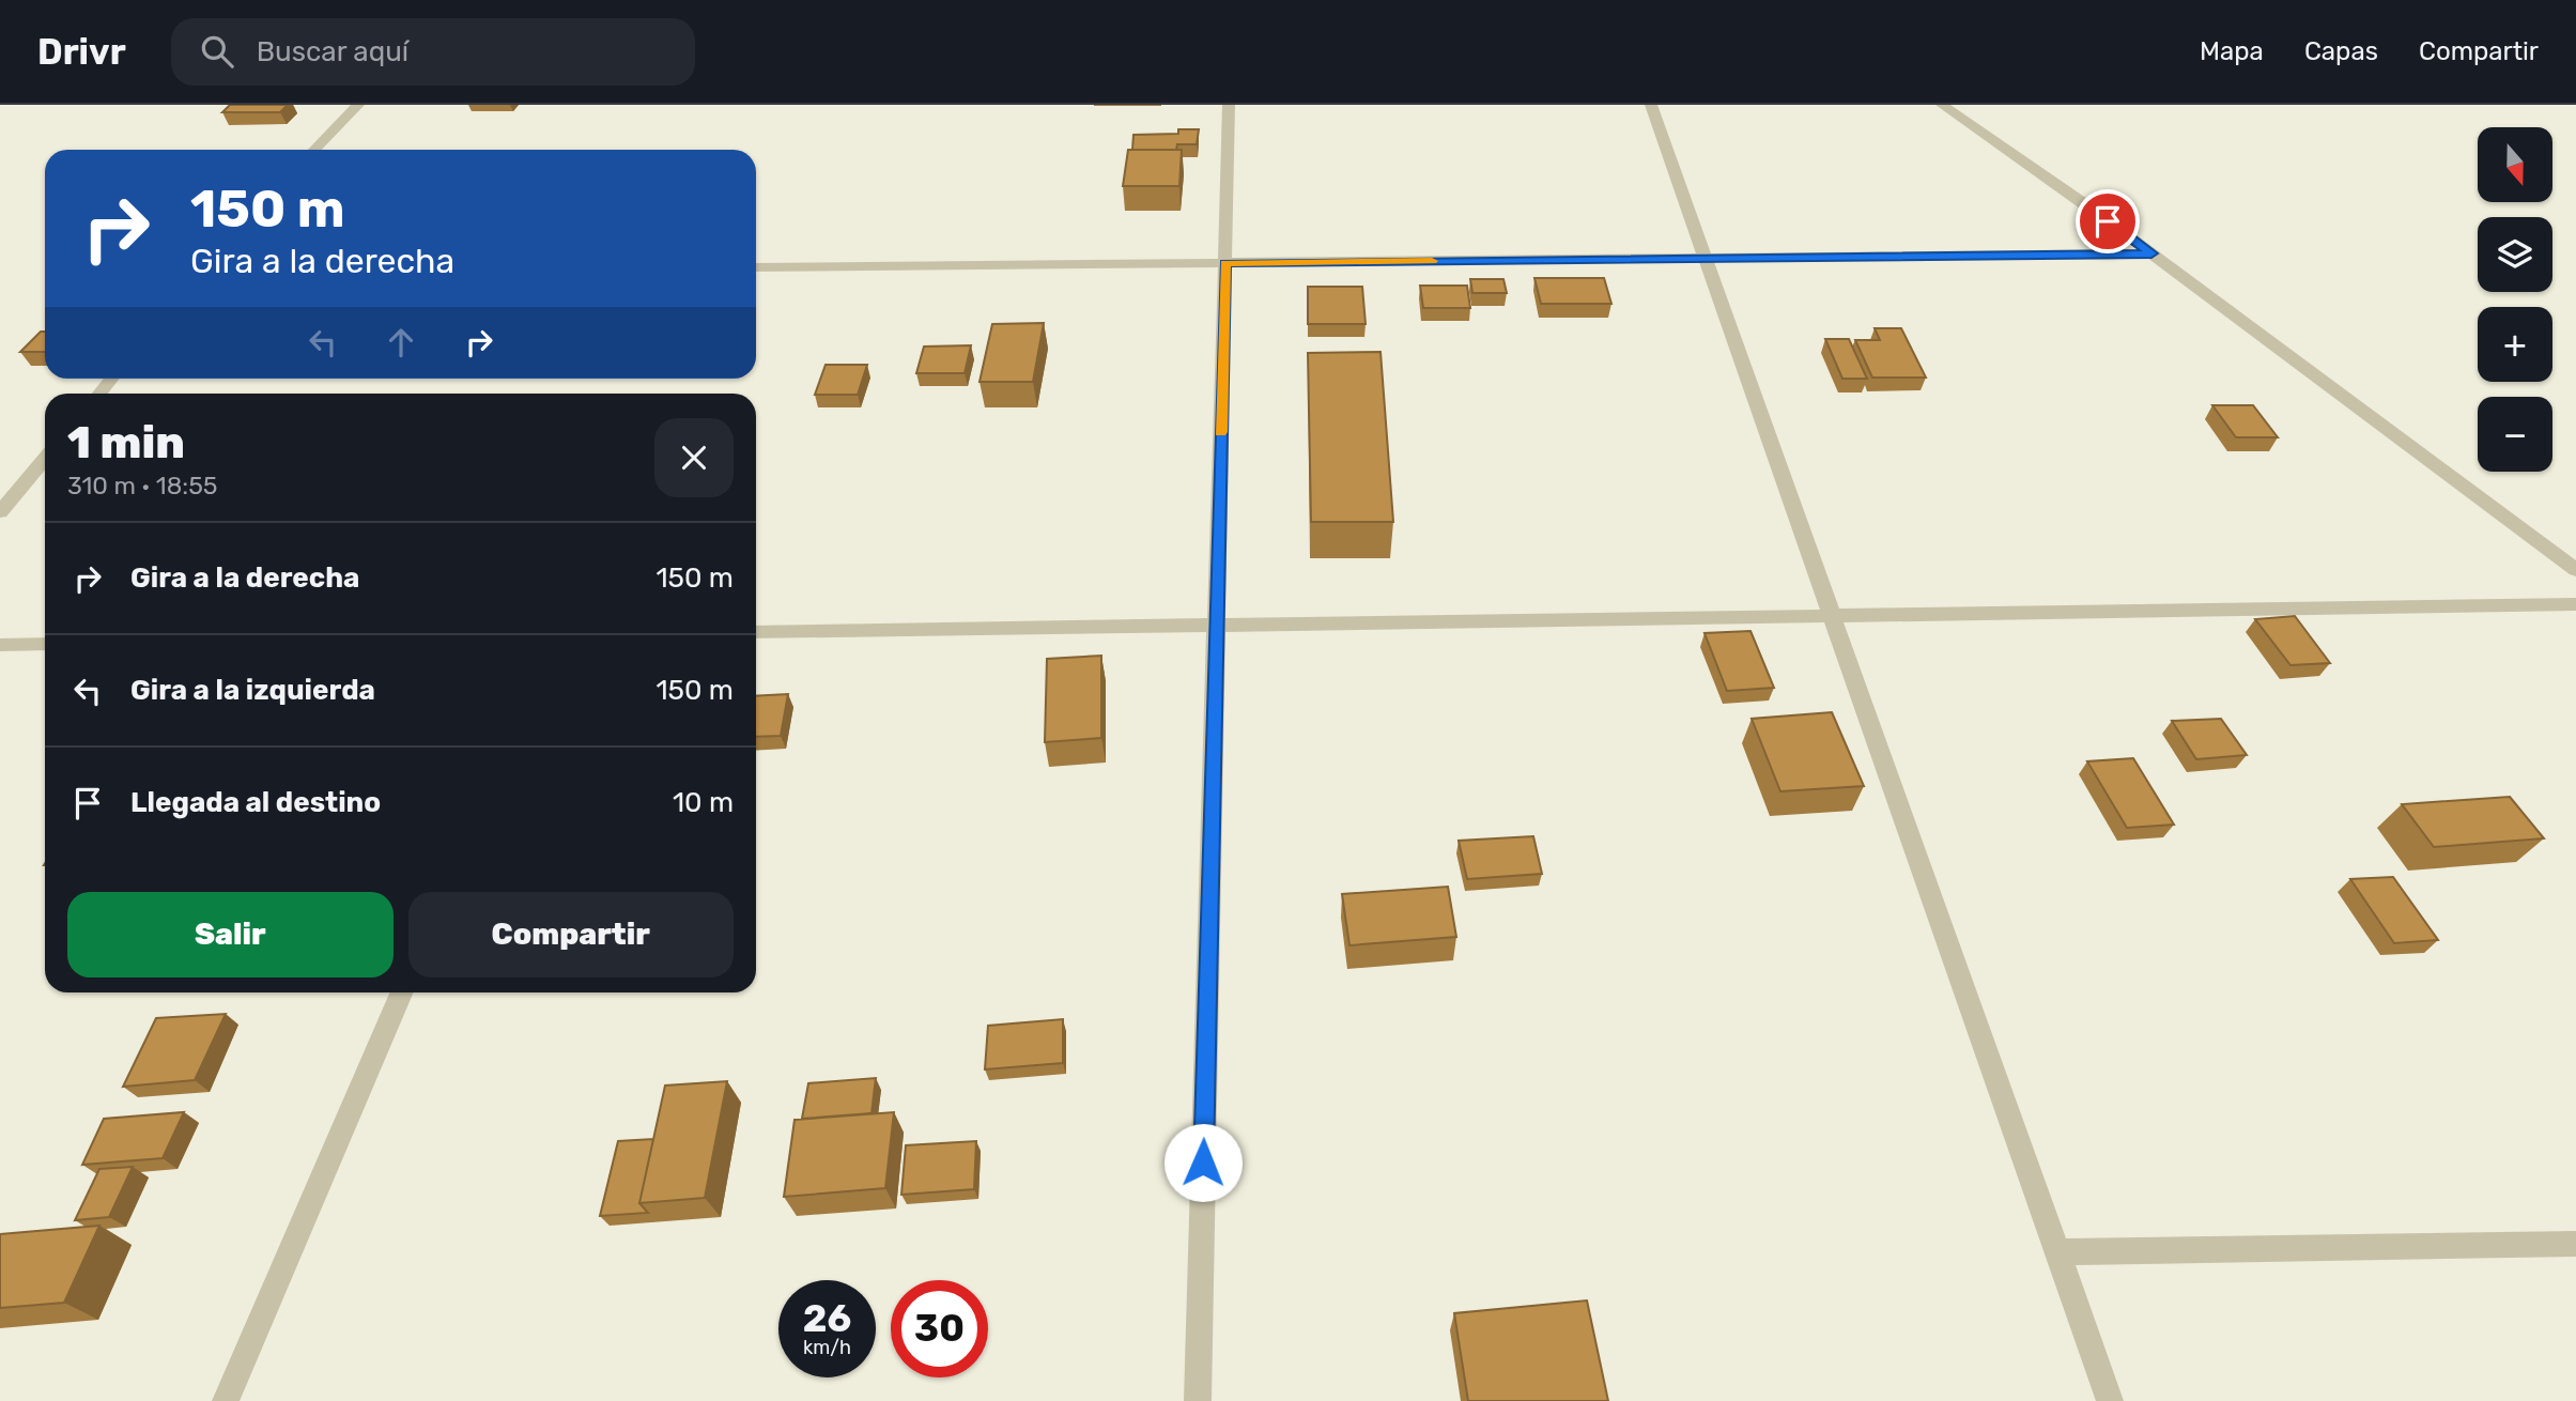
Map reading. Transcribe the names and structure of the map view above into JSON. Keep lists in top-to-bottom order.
{
  "north": "bottom",
  "page": {
    "header": "Drivr",
    "search": "Buscar aquí",
    "nav": ["Mapa", "Capas", "Compartir"],
    "map_buttons": ["+", "−"],
    "turn": ["150 m", "Gira a la derecha"],
    "heading": ["1 min", "310 m · 18:55"],
    "list": [
      {
        "name": "Gira a la derecha",
        "value": "150 m"
      },
      {
        "name": "Gira a la izquierda",
        "value": "150 m"
      },
      {
        "name": "Llegada al destino",
        "value": "10 m"
      }
    ],
    "buttons": ["Salir", "Compartir"],
    "speed": "26 km/h",
    "limit": "30"
  }
}
